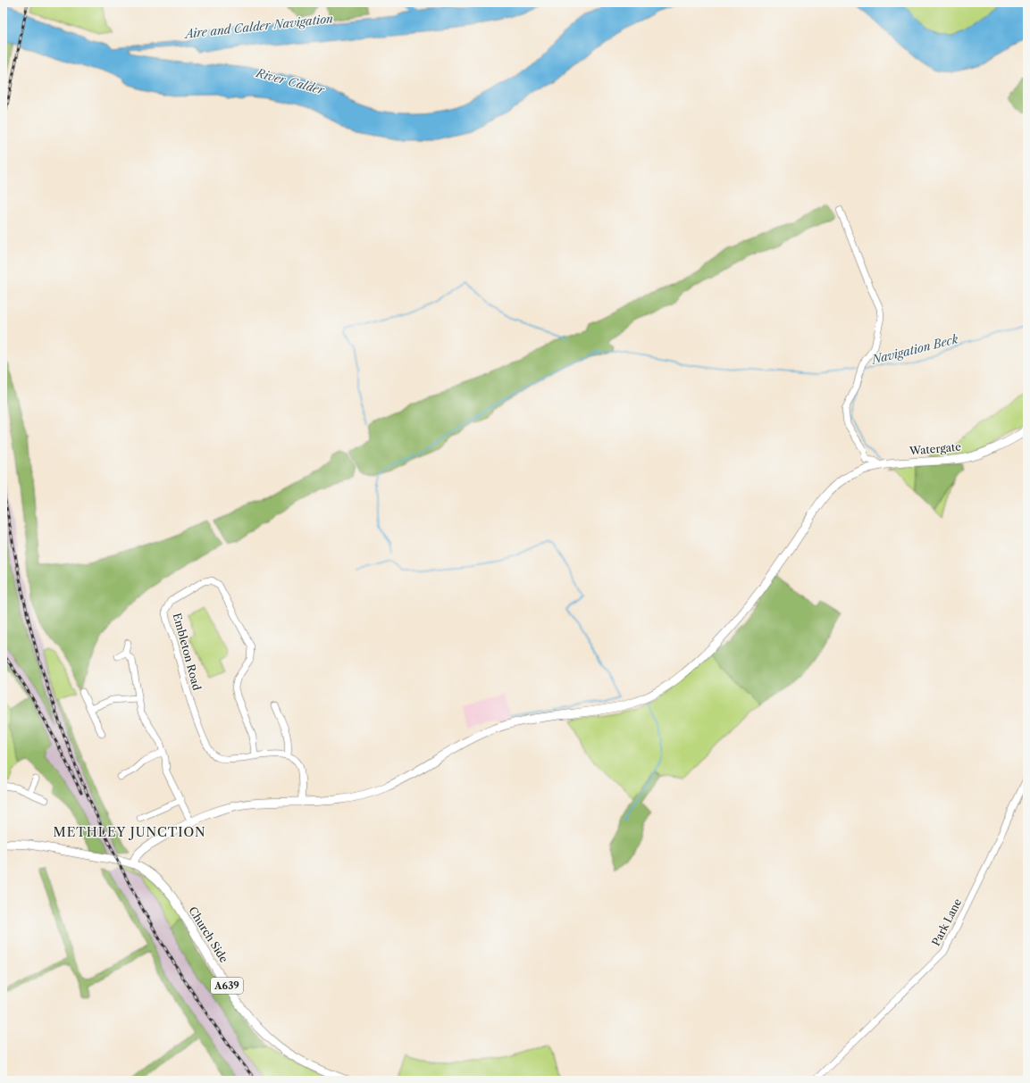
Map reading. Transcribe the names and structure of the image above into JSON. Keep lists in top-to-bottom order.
{
  "streets": {
    "main road": ["Watergate", "Church Side", "A639"],
    "street": ["Embleton Road", "Park Lane"]
  },
  "crossings": [
    ["Watergate", "Church Side"],
    ["Watergate", "A639"],
    ["Church Side", "A639"]
  ],
  "districts": ["METHLEY JUNCTION"],
  "water": ["Aire and Calder Navigation", "River Calder", "Navigation Beck"]
}
